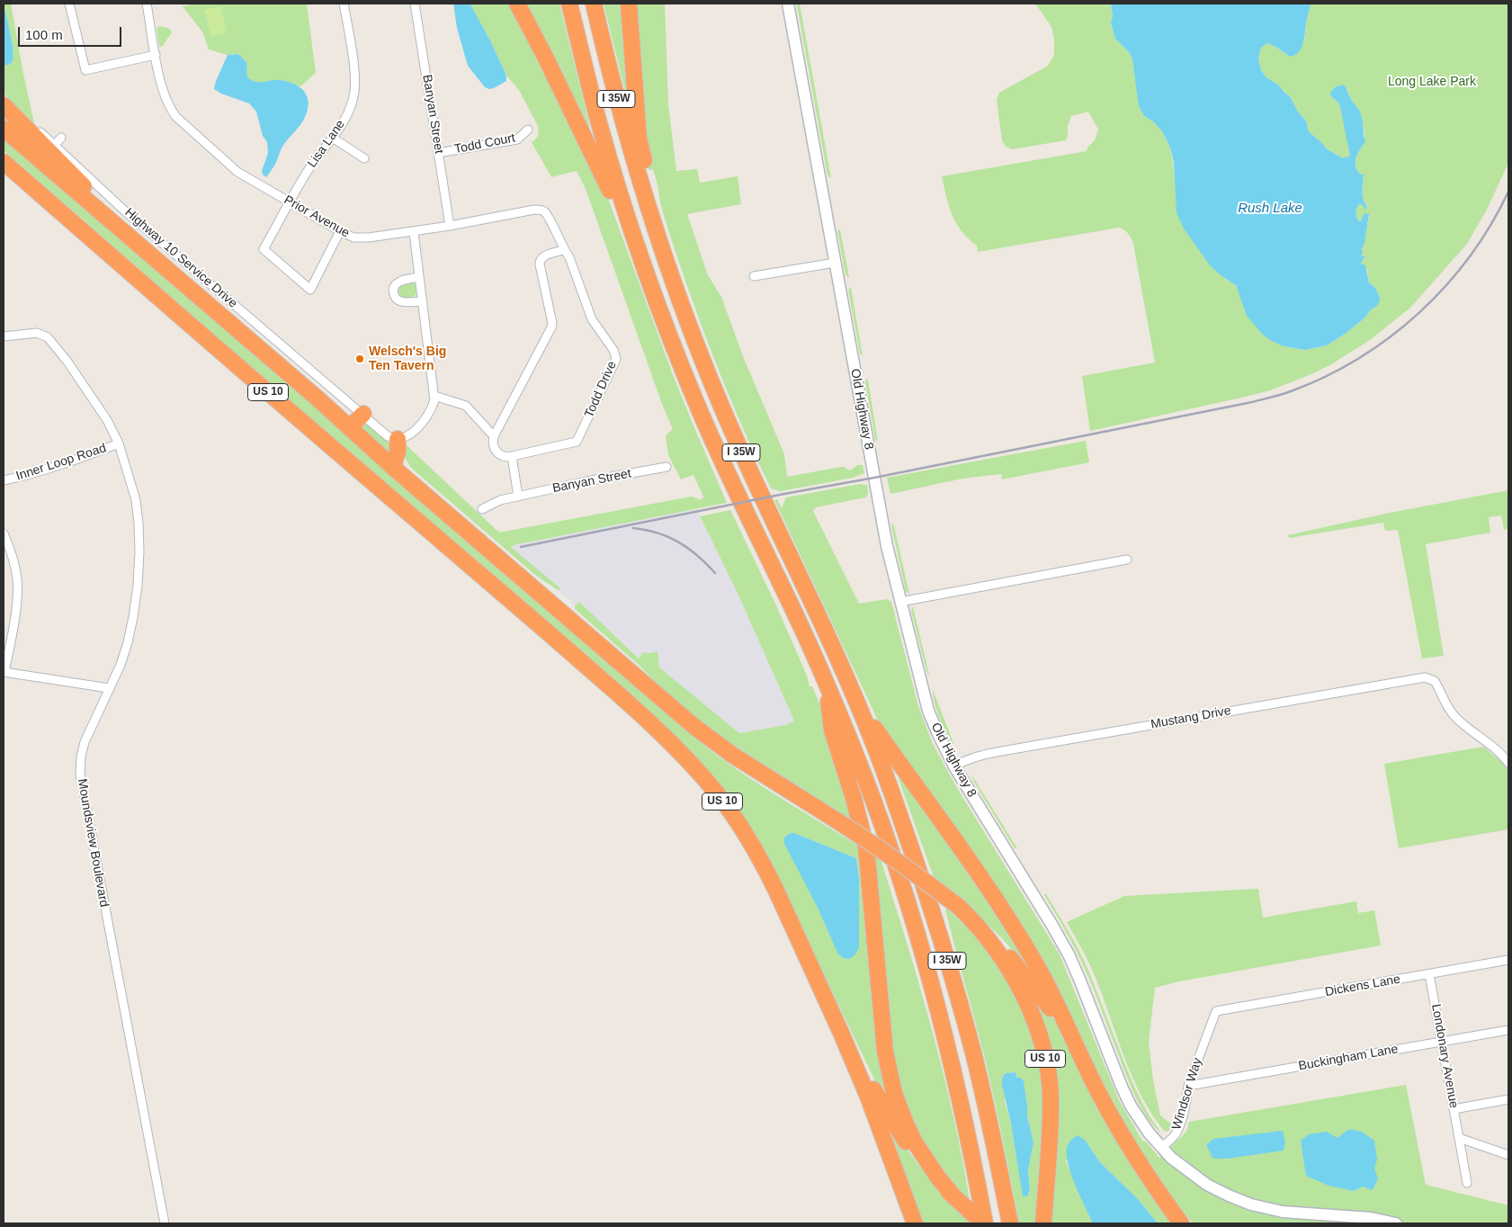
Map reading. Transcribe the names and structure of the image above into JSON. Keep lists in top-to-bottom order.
{
  "streets": {
    "highway": ["I 35W", "US 10"],
    "street": [
      "Banyan Street",
      "Lisa Lane",
      "Todd Court",
      "Prior Avenue",
      "Highway 10 Service Drive",
      "Todd Drive",
      "Old Highway 8",
      "Inner Loop Road",
      "Mustang Drive",
      "Moundsview Boulevard",
      "Dickens Lane",
      "Londonary Avenue",
      "Buckingham Lane",
      "Windsor Way"
    ]
  },
  "crossings": [
    ["Banyan Street", "Todd Court"],
    ["Banyan Street", "Todd Drive"],
    ["Lisa Lane", "Prior Avenue"],
    ["Prior Avenue", "Todd Drive"],
    ["Old Highway 8", "Mustang Drive"],
    ["Old Highway 8", "Windsor Way"],
    ["Inner Loop Road", "Moundsview Boulevard"],
    ["Dickens Lane", "Londonary Avenue"],
    ["Dickens Lane", "Windsor Way"],
    ["Londonary Avenue", "Buckingham Lane"],
    ["Buckingham Lane", "Windsor Way"]
  ],
  "water": ["Rush Lake"],
  "parks": ["Long Lake Park"],
  "places": ["Welsch's Big Ten Tavern"],
  "scale_bar": "100 m"
}
